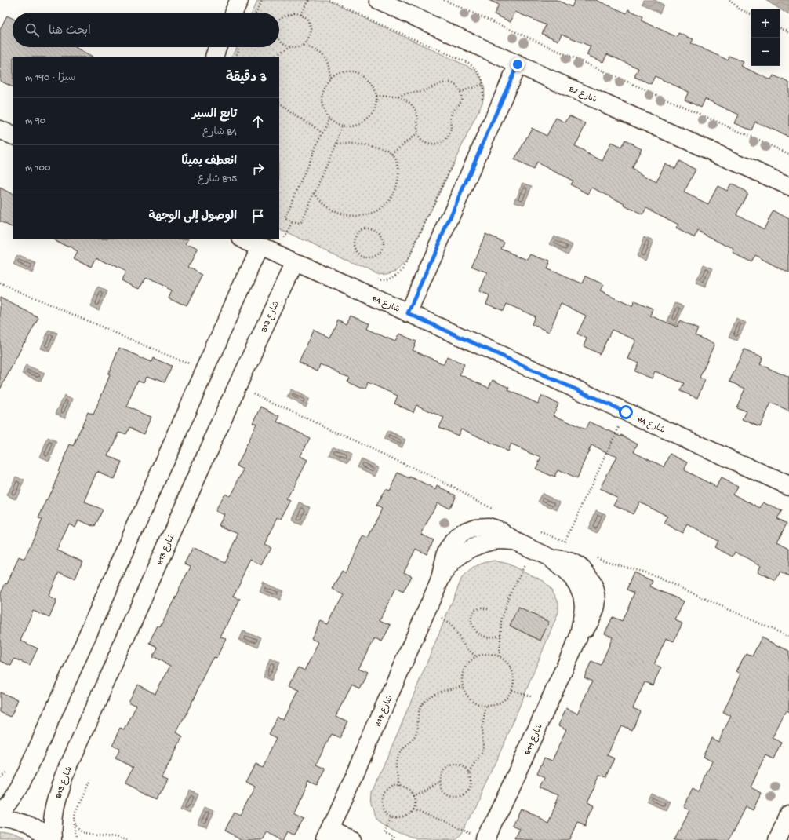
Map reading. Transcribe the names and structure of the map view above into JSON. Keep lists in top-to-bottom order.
{
  "streets": {
    "street": [
      "B2 شارع",
      "B4 شارع",
      "B13 شارع",
      "B17 شارع",
      "B19 شارع"
    ]
  },
  "crossings": [
    ["B4 شارع", "B13 شارع"],
    ["B17 شارع", "B19 شارع"]
  ],
  "page": {
    "map_buttons": ["+", "−"],
    "search": "ابحث هنا",
    "heading": ["3 دقيقة", "سيرًا · 190 m"],
    "list": [
      ["تابع السير", "B4 شارع", "90 m"],
      ["انعطف يمينًا", "B15 شارع", "100 m"],
      "الوصول إلى الوجهة"
    ]
  }
}
